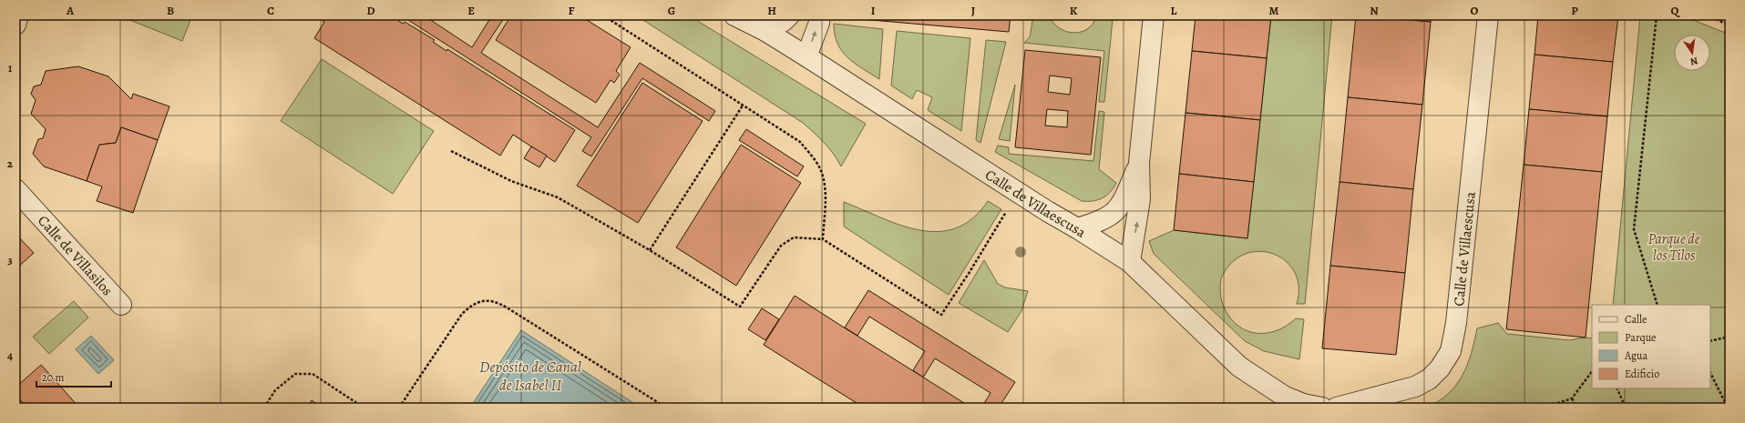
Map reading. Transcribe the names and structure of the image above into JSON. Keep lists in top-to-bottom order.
{
  "streets": {
    "street": ["Calle de Villaescusa", "Calle de Villasilos"]
  },
  "water": ["Depósito de Canal de Isabel II"],
  "parks": ["Parque de los Tilos"],
  "legend": [
    "Calle",
    "Parque",
    "Agua",
    "Edificio"
  ],
  "scale_bar": "20 m",
  "north": "bottom",
  "grid": {
    "columns": [
      "A",
      "B",
      "C",
      "D",
      "E",
      "F",
      "G",
      "H",
      "I",
      "J",
      "K",
      "L",
      "M",
      "N",
      "O",
      "P",
      "Q"
    ],
    "rows": [
      "1",
      "2",
      "3",
      "4"
    ]
  }
}
